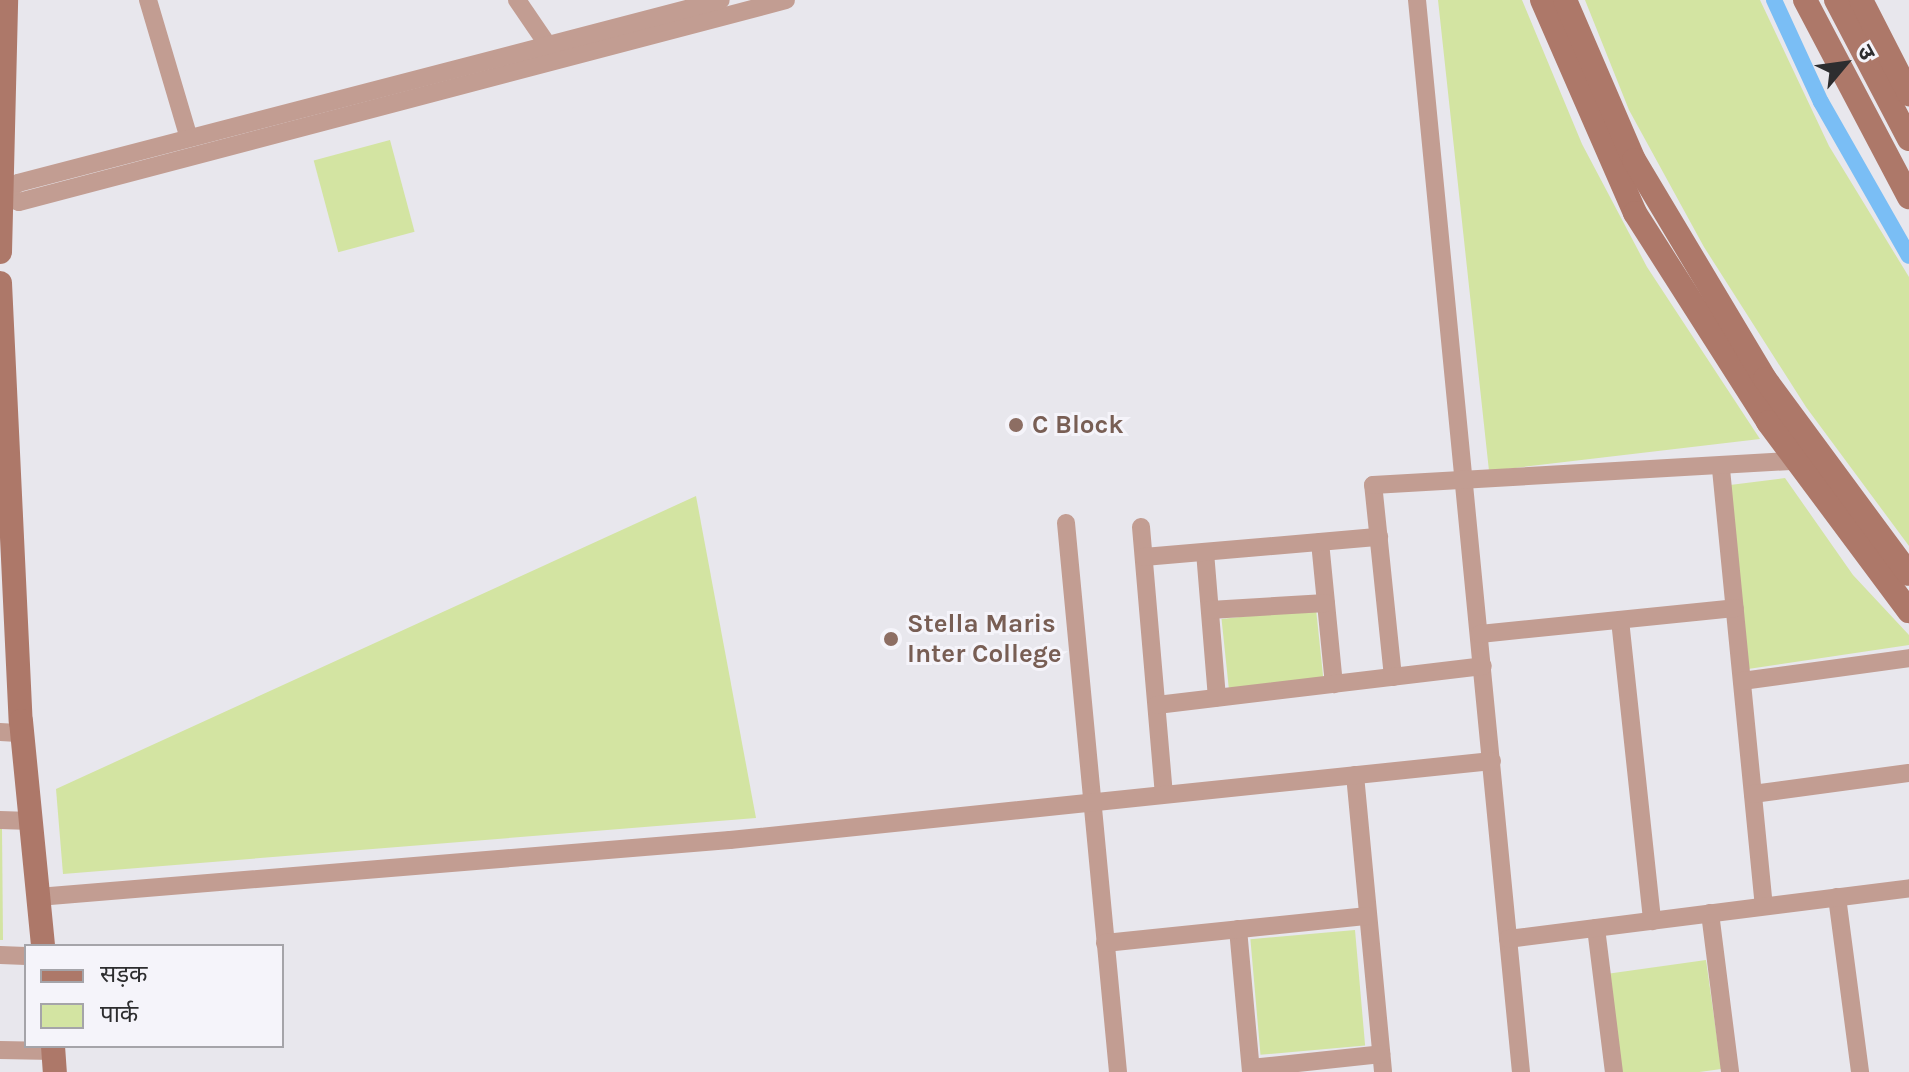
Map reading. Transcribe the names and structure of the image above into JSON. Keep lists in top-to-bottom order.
{
  "places": ["C Block", "Stella Maris Inter College"],
  "legend": ["सड़क", "पार्क"],
  "north": "top right"
}
